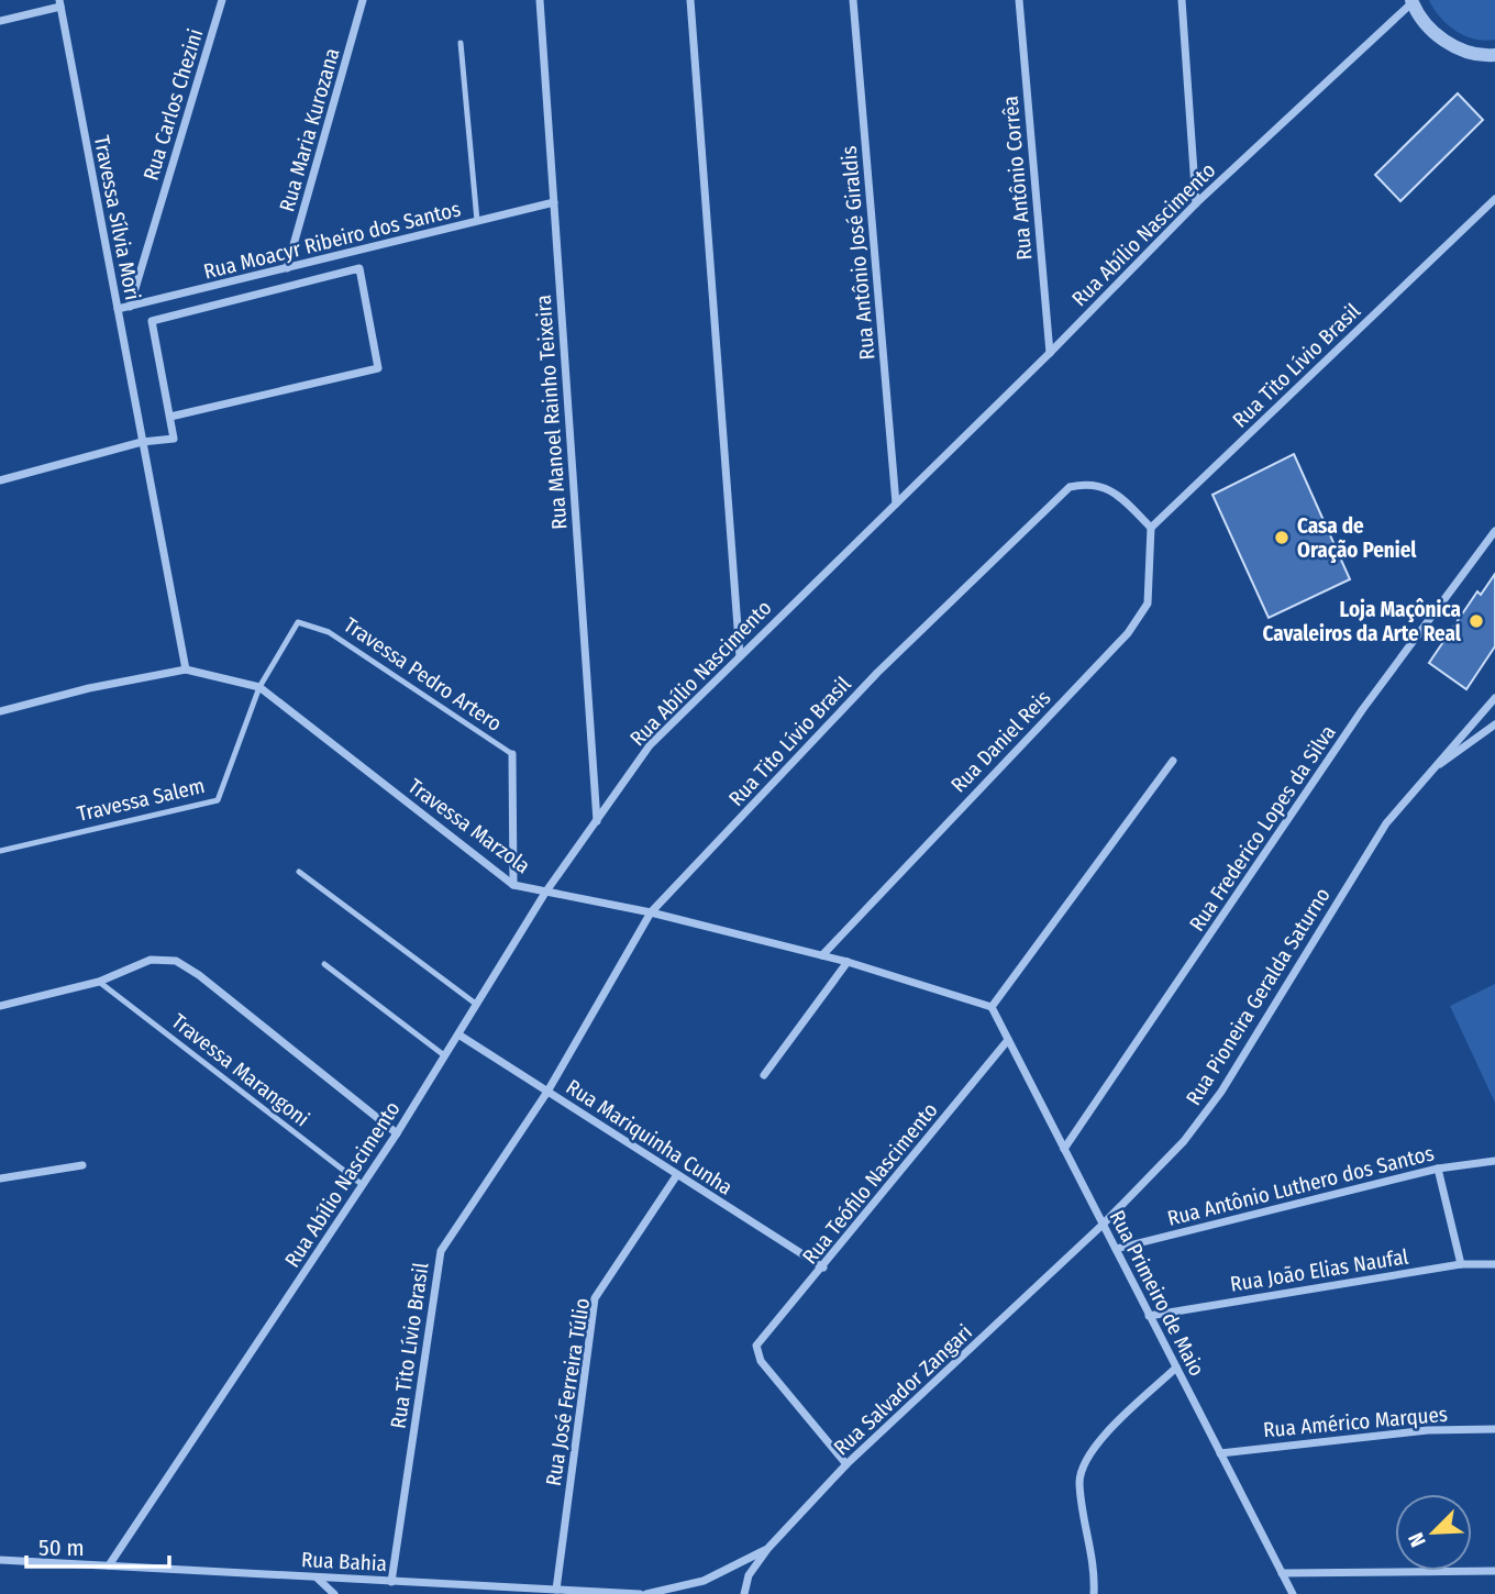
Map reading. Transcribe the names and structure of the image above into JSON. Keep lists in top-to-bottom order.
{
  "streets": {
    "street": [
      "Rua Carlos Chezini",
      "Rua Maria Kurozana",
      "Rua Antônio Corrêa",
      "Travessa Sílvia Mori",
      "Rua Abílio Nascimento",
      "Rua Moacyr Ribeiro dos Santos",
      "Rua Antônio José Giraldis",
      "Rua Tito Lívio Brasil",
      "Rua Manoel Rainho Teixeira",
      "Rua Daniel Reis",
      "Travessa Marzola",
      "Rua Frederico Lopes da Silva",
      "Rua Pioneira Geralda Saturno",
      "Rua Mariquinha Cunha",
      "Rua Teófilo Nascimento",
      "Rua Antônio Luthero dos Santos",
      "Rua João Elias Naufal",
      "Rua Primeiro de Maio",
      "Rua Salvador Zangari",
      "Rua José Ferreira Túlio",
      "Rua Américo Marques",
      "Rua Bahia"
    ],
    "lane": ["Travessa Pedro Artero", "Travessa Salem", "Travessa Marangoni"]
  },
  "crossings": [
    ["Rua Carlos Chezini", "Rua Moacyr Ribeiro dos Santos"],
    ["Rua Maria Kurozana", "Rua Moacyr Ribeiro dos Santos"],
    ["Rua Antônio Corrêa", "Rua Abílio Nascimento"],
    ["Travessa Sílvia Mori", "Rua Moacyr Ribeiro dos Santos"],
    ["Travessa Sílvia Mori", "Travessa Marzola"],
    ["Rua Abílio Nascimento", "Rua Antônio José Giraldis"],
    ["Rua Abílio Nascimento", "Rua Manoel Rainho Teixeira"],
    ["Rua Abílio Nascimento", "Travessa Marzola"],
    ["Rua Abílio Nascimento", "Travessa Marangoni"],
    ["Rua Abílio Nascimento", "Rua Mariquinha Cunha"],
    ["Rua Abílio Nascimento", "Rua Bahia"],
    ["Rua Moacyr Ribeiro dos Santos", "Rua Manoel Rainho Teixeira"],
    ["Rua Tito Lívio Brasil", "Rua Daniel Reis"],
    ["Rua Tito Lívio Brasil", "Travessa Marzola"],
    ["Rua Tito Lívio Brasil", "Rua Mariquinha Cunha"],
    ["Rua Tito Lívio Brasil", "Rua Bahia"],
    ["Travessa Pedro Artero", "Travessa Salem"],
    ["Travessa Pedro Artero", "Travessa Marzola"],
    ["Rua Daniel Reis", "Travessa Marzola"],
    ["Travessa Salem", "Travessa Marzola"],
    ["Travessa Marzola", "Rua Primeiro de Maio"],
    ["Rua Frederico Lopes da Silva", "Rua Primeiro de Maio"],
    ["Rua Pioneira Geralda Saturno", "Rua Primeiro de Maio"],
    ["Rua Pioneira Geralda Saturno", "Rua Salvador Zangari"],
    ["Rua Mariquinha Cunha", "Rua Teófilo Nascimento"],
    ["Rua Mariquinha Cunha", "Rua José Ferreira Túlio"],
    ["Rua Teófilo Nascimento", "Rua Primeiro de Maio"],
    ["Rua Teófilo Nascimento", "Rua Salvador Zangari"],
    ["Rua Antônio Luthero dos Santos", "Rua Primeiro de Maio"],
    ["Rua João Elias Naufal", "Rua Primeiro de Maio"],
    ["Rua Primeiro de Maio", "Rua Salvador Zangari"],
    ["Rua Primeiro de Maio", "Rua Américo Marques"],
    ["Rua José Ferreira Túlio", "Rua Bahia"]
  ],
  "places": ["Casa de Oração Peniel", "Loja Maçônica Cavaleiros da Arte Real"],
  "scale_bar": "50 m",
  "north": "bottom left"
}
